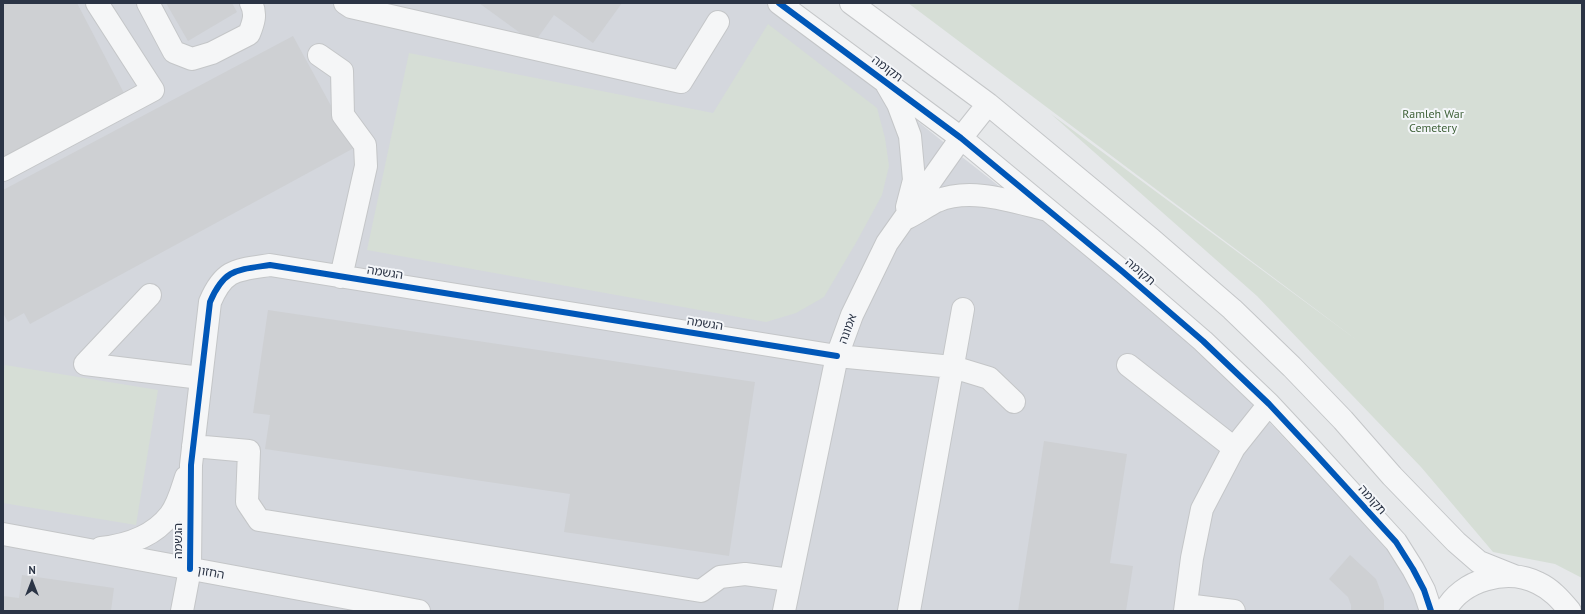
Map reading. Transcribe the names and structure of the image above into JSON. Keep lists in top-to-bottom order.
{
  "streets": {
    "street": [
      "תקומה",
      "הגשמה",
      "אמונה",
      "החזון"
    ]
  },
  "crossings": [
    ["תקומה", "אמונה"],
    ["הגשמה", "אמונה"],
    ["הגשמה", "החזון"]
  ],
  "parks": ["Ramleh War Cemetery"],
  "north": "top"
}
